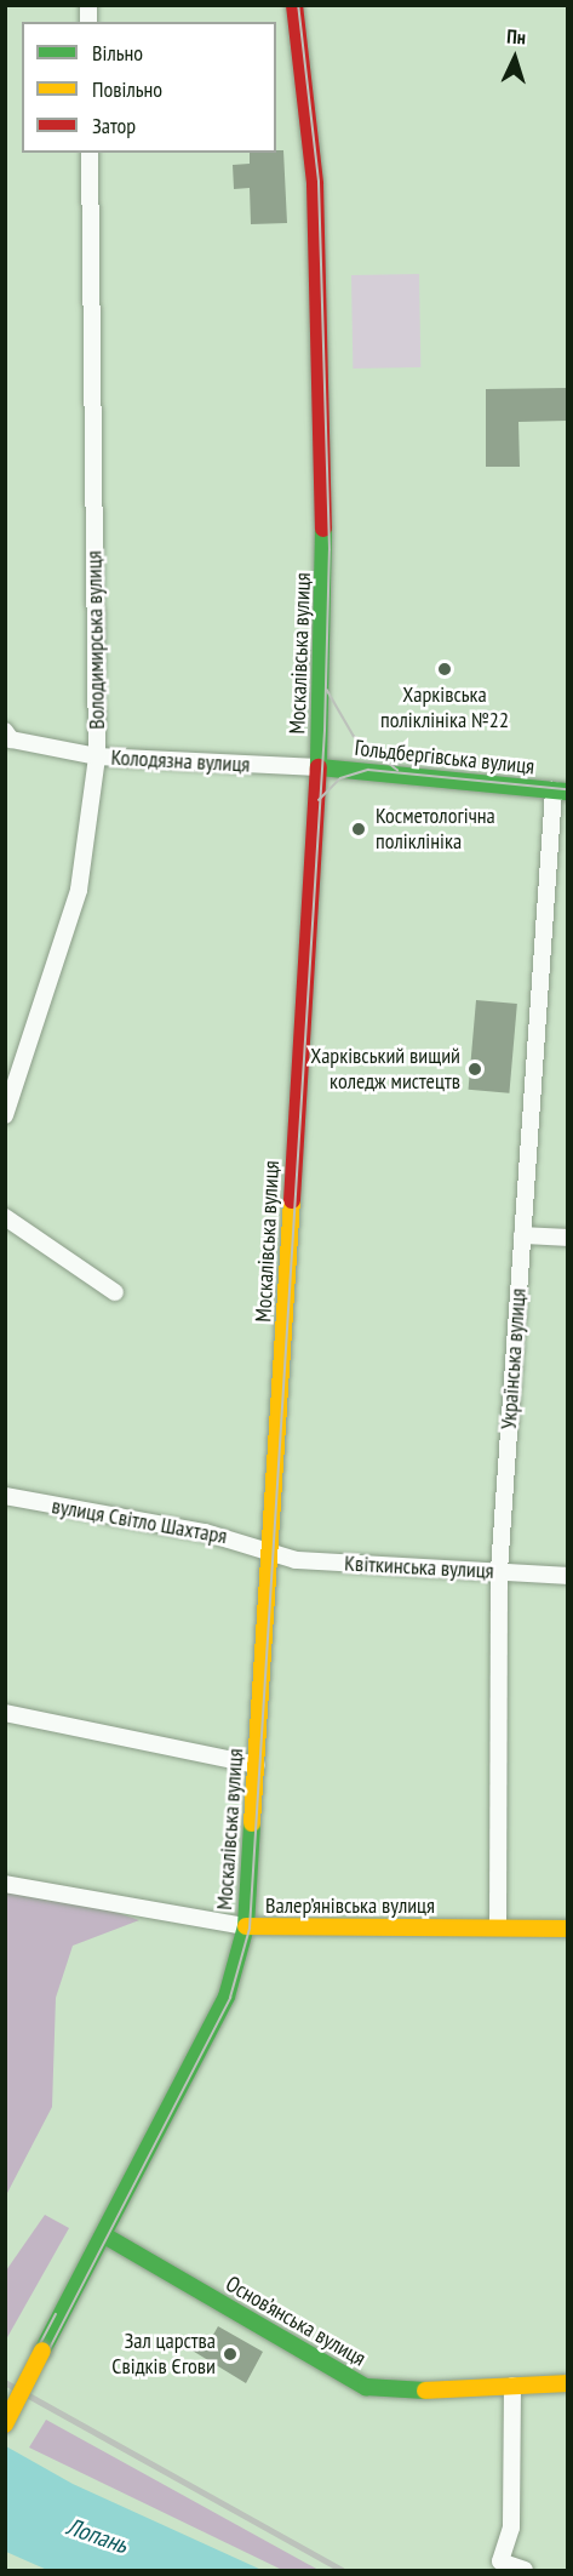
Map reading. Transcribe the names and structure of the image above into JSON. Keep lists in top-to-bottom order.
{
  "streets": {
    "street": [
      "Володимирська вулиця",
      "Москалівська вулиця",
      "Гольдбергівська вулиця",
      "Колодязна вулиця",
      "Українська вулиця",
      "вулиця Світло Шахтаря",
      "Квіткинська вулиця",
      "Валер’янівська вулиця",
      "Основ’янська вулиця"
    ]
  },
  "crossings": [
    ["Володимирська вулиця", "Колодязна вулиця"],
    ["Москалівська вулиця", "Гольдбергівська вулиця"],
    ["Москалівська вулиця", "Колодязна вулиця"],
    ["Москалівська вулиця", "вулиця Світло Шахтаря"],
    ["Москалівська вулиця", "Квіткинська вулиця"],
    ["Москалівська вулиця", "Валер’янівська вулиця"],
    ["Москалівська вулиця", "Основ’янська вулиця"],
    ["Гольдбергівська вулиця", "Колодязна вулиця"],
    ["Гольдбергівська вулиця", "Українська вулиця"],
    ["Українська вулиця", "Квіткинська вулиця"],
    ["Українська вулиця", "Валер’янівська вулиця"],
    ["вулиця Світло Шахтаря", "Квіткинська вулиця"]
  ],
  "water": ["Лопань"],
  "places": [
    "Харківська поліклініка №22",
    "Косметологічна поліклініка",
    "Харківський вищий коледж мистецтв",
    "Зал царства Свідків Єгови"
  ],
  "legend": ["Вільно", "Повільно", "Затор"],
  "north": "top"
}
